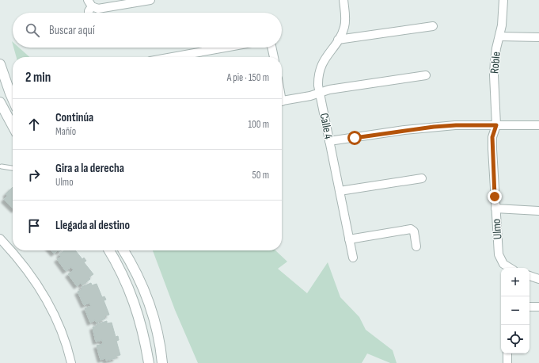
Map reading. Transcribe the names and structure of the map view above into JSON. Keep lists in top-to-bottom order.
{
  "streets": {
    "street": ["Roble", "Calle 4", "Ulmo"]
  },
  "crossings": [
    ["Roble", "Ulmo"]
  ],
  "page": {
    "search": "Buscar aquí",
    "heading": ["2 min", "A pie · 150 m"],
    "list": [
      ["Continúa", "Mañío", "100 m"],
      ["Gira a la derecha", "Ulmo", "50 m"],
      "Llegada al destino"
    ],
    "map_buttons": ["+", "−"]
  }
}
